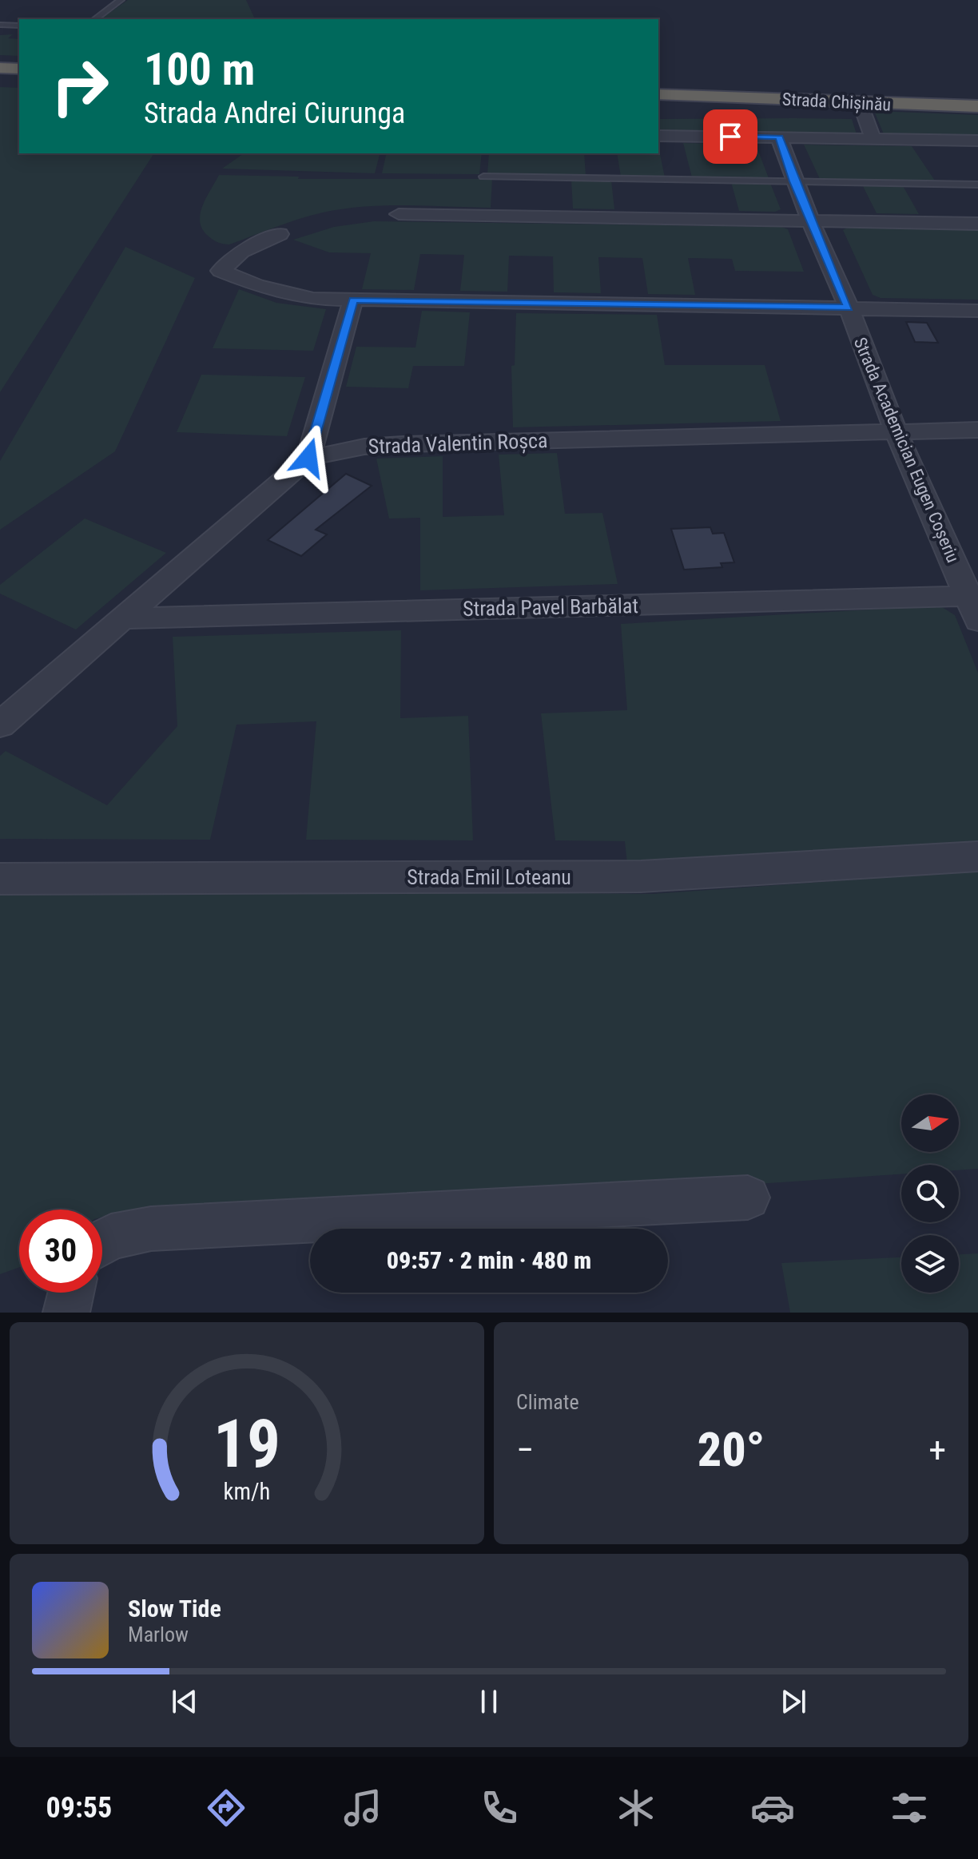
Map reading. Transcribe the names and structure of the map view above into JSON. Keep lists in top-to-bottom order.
{
  "streets": {
    "highway": ["Strada Chișinău"],
    "street": [
      "Strada Valentin Roșca",
      "Strada Academician Eugen Coșeriu",
      "Strada Pavel Barbălat",
      "Strada Emil Loteanu"
    ]
  },
  "crossings": [
    ["Strada Valentin Roșca", "Strada Academician Eugen Coșeriu"],
    ["Strada Valentin Roșca", "Strada Pavel Barbălat"],
    ["Strada Academician Eugen Coșeriu", "Strada Pavel Barbălat"]
  ],
  "north": "right",
  "page": {
    "turn": ["100 m", "Strada Andrei Ciurunga"],
    "limit": "30",
    "trip": "09:57 · 2 min · 480 m",
    "tile": "Climate",
    "heat": ["−", "20°", "+"],
    "song": ["Slow Tide", "Marlow"],
    "tabs": "09:55",
    "gauge": ["19", "km/h"]
  }
}
